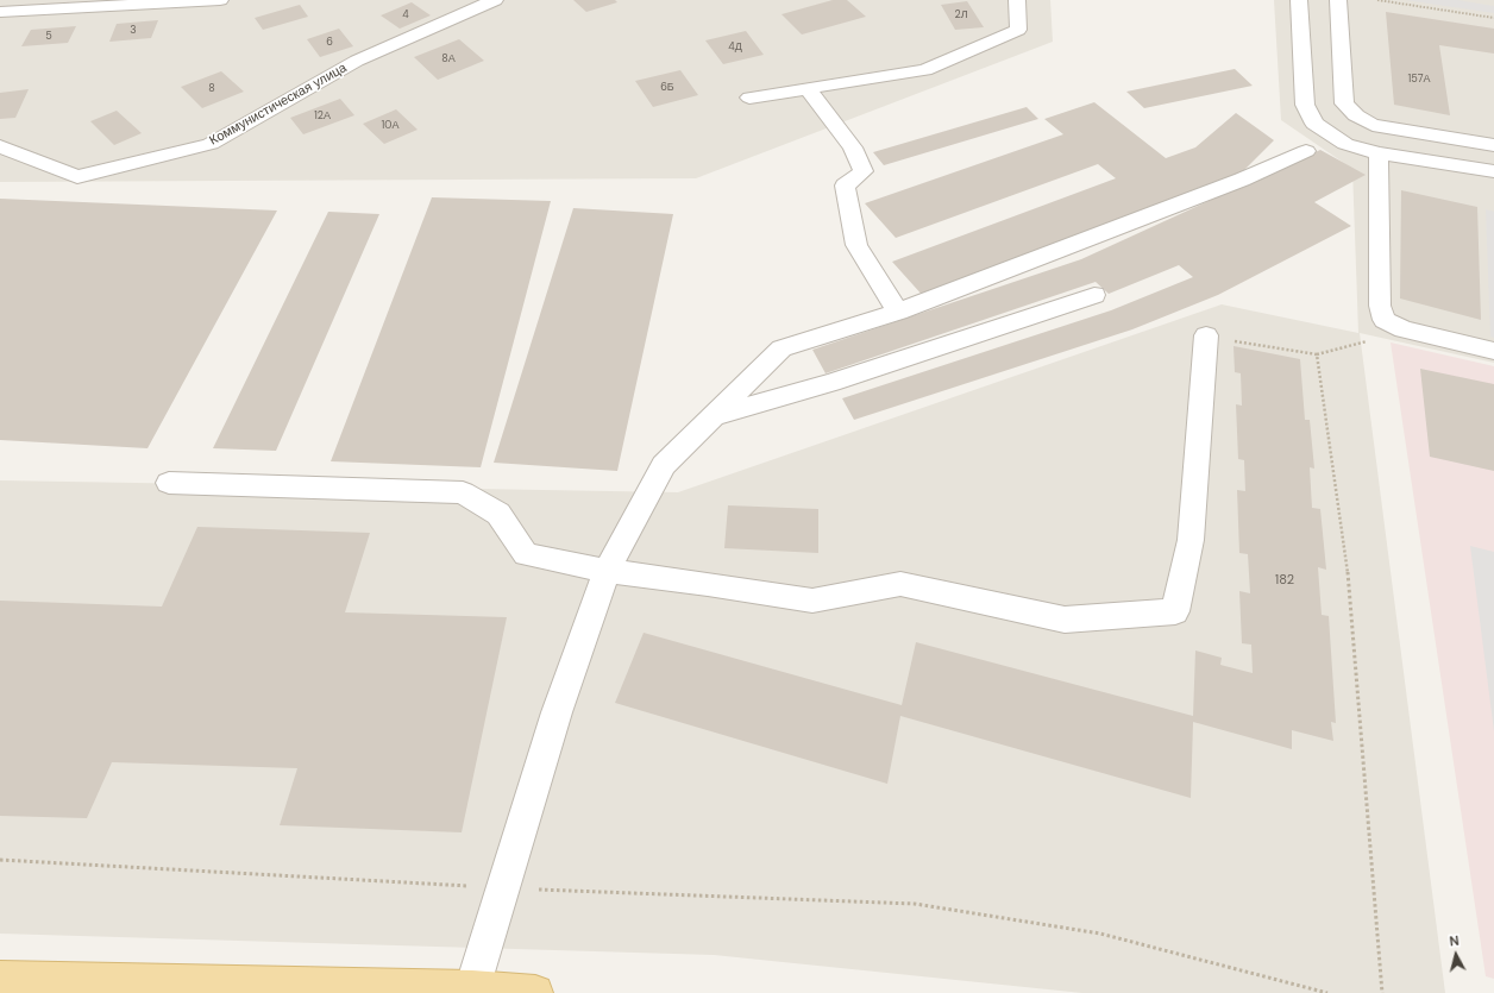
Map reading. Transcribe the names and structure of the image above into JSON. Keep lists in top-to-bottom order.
{
  "streets": {
    "street": ["Коммунистическая улица"]
  },
  "house_numbers": [
    "4",
    "2Л",
    "3",
    "5",
    "6",
    "4Д",
    "8А",
    "157А",
    "6Б",
    "8",
    "12А",
    "10А",
    "182"
  ],
  "north": "top"
}
